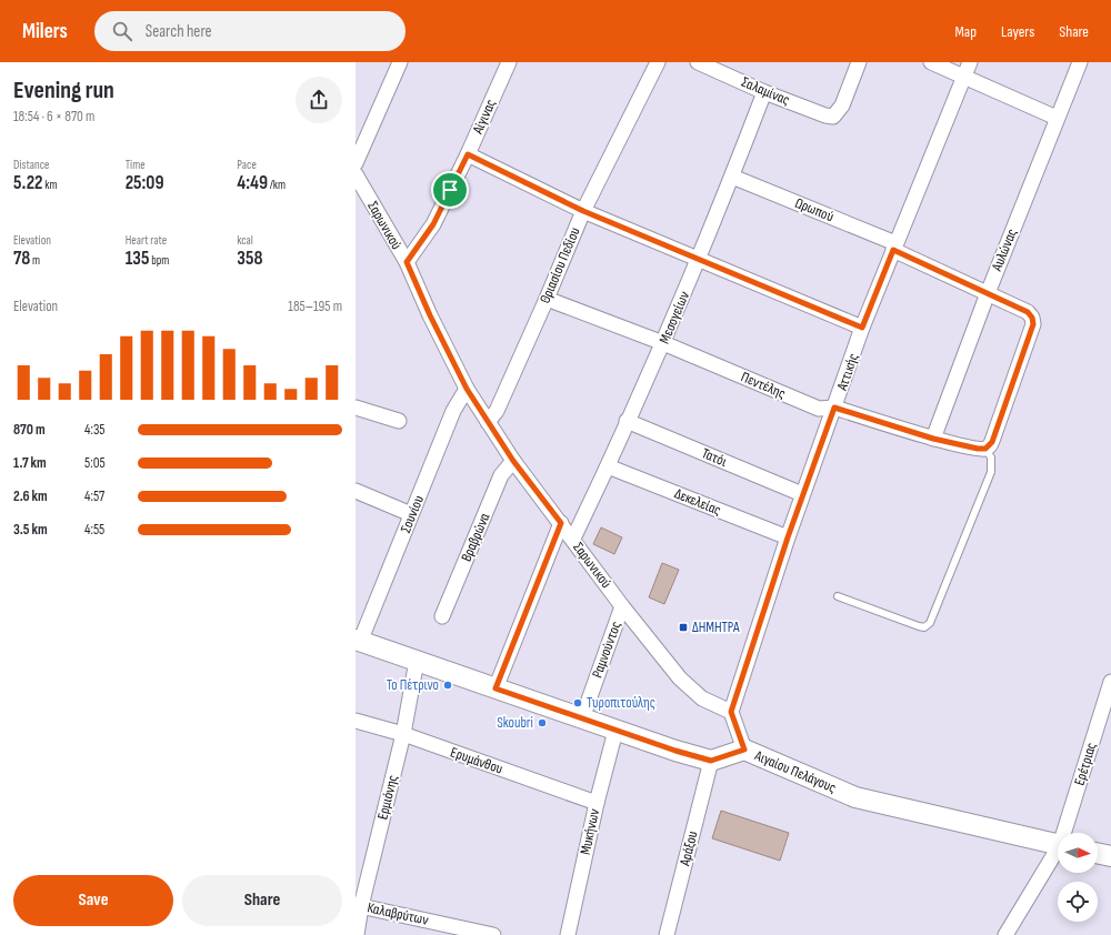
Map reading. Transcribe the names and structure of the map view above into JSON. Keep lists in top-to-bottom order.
{
  "streets": {
    "main road": ["Αιγαίου Πελάγους"],
    "street": [
      "Σαλαμίνας",
      "Αίγινας",
      "Ωρωπού",
      "Σαρωνικού",
      "Αυλώνας",
      "Θριασίου Πεδίου",
      "Μεσογείων",
      "Αττικής",
      "Πεντέλης",
      "Τατόι",
      "Δεκελείας",
      "Σουνίου",
      "Βραβρώνα",
      "Ραμνούντος",
      "Ερυμάνθου",
      "Ερέτριας",
      "Ερμιόνης",
      "Μυκήνων",
      "Αράξου",
      "Καλαβρύτων"
    ]
  },
  "crossings": [
    ["Σαλαμίνας", "Μεσογείων"],
    ["Αίγινας", "Σαρωνικού"],
    ["Ωρωπού", "Αυλώνας"],
    ["Ωρωπού", "Μεσογείων"],
    ["Ωρωπού", "Αττικής"],
    ["Ωρωπού", "Πεντέλης"],
    ["Σαρωνικού", "Θριασίου Πεδίου"],
    ["Σαρωνικού", "Μεσογείων"],
    ["Σαρωνικού", "Αττικής"],
    ["Σαρωνικού", "Σουνίου"],
    ["Σαρωνικού", "Βραβρώνα"],
    ["Σαρωνικού", "Ραμνούντος"],
    ["Αυλώνας", "Πεντέλης"],
    ["Θριασίου Πεδίου", "Πεντέλης"],
    ["Μεσογείων", "Πεντέλης"],
    ["Μεσογείων", "Τατόι"],
    ["Μεσογείων", "Δεκελείας"],
    ["Αττικής", "Πεντέλης"],
    ["Αττικής", "Τατόι"],
    ["Αττικής", "Δεκελείας"],
    ["Ερυμάνθου", "Ερμιόνης"],
    ["Ερυμάνθου", "Μυκήνων"],
    ["Αιγαίου Πελάγους", "Αράξου"],
    ["Ερμιόνης", "Καλαβρύτων"]
  ],
  "places": {
    "transit": ["ΔΗΜΗΤΡΑ"],
    "other": ["Το Πέτρινο", "Τυροπιτούλης", "Skoubri"]
  },
  "north": "right",
  "page": {
    "header": "Milers",
    "search": "Search here",
    "nav": ["Map", "Layers", "Share"],
    "heading": ["Evening run", "18:54 · 6 × 870 m"],
    "stats": [
      ["Distance", "5.22 km"],
      ["Time", "25:09"],
      ["Pace", "4:49 /km"],
      ["Elevation", "78 m"],
      ["Heart rate", "135 bpm"],
      ["kcal", "358"]
    ],
    "chart": ["Elevation", "185–195 m"],
    "list": [
      {
        "name": "870 m",
        "note": "4:35"
      },
      {
        "name": "1.7 km",
        "note": "5:05"
      },
      {
        "name": "2.6 km",
        "note": "4:57"
      },
      {
        "name": "3.5 km",
        "note": "4:55"
      }
    ],
    "buttons": ["Save", "Share"]
  }
}
